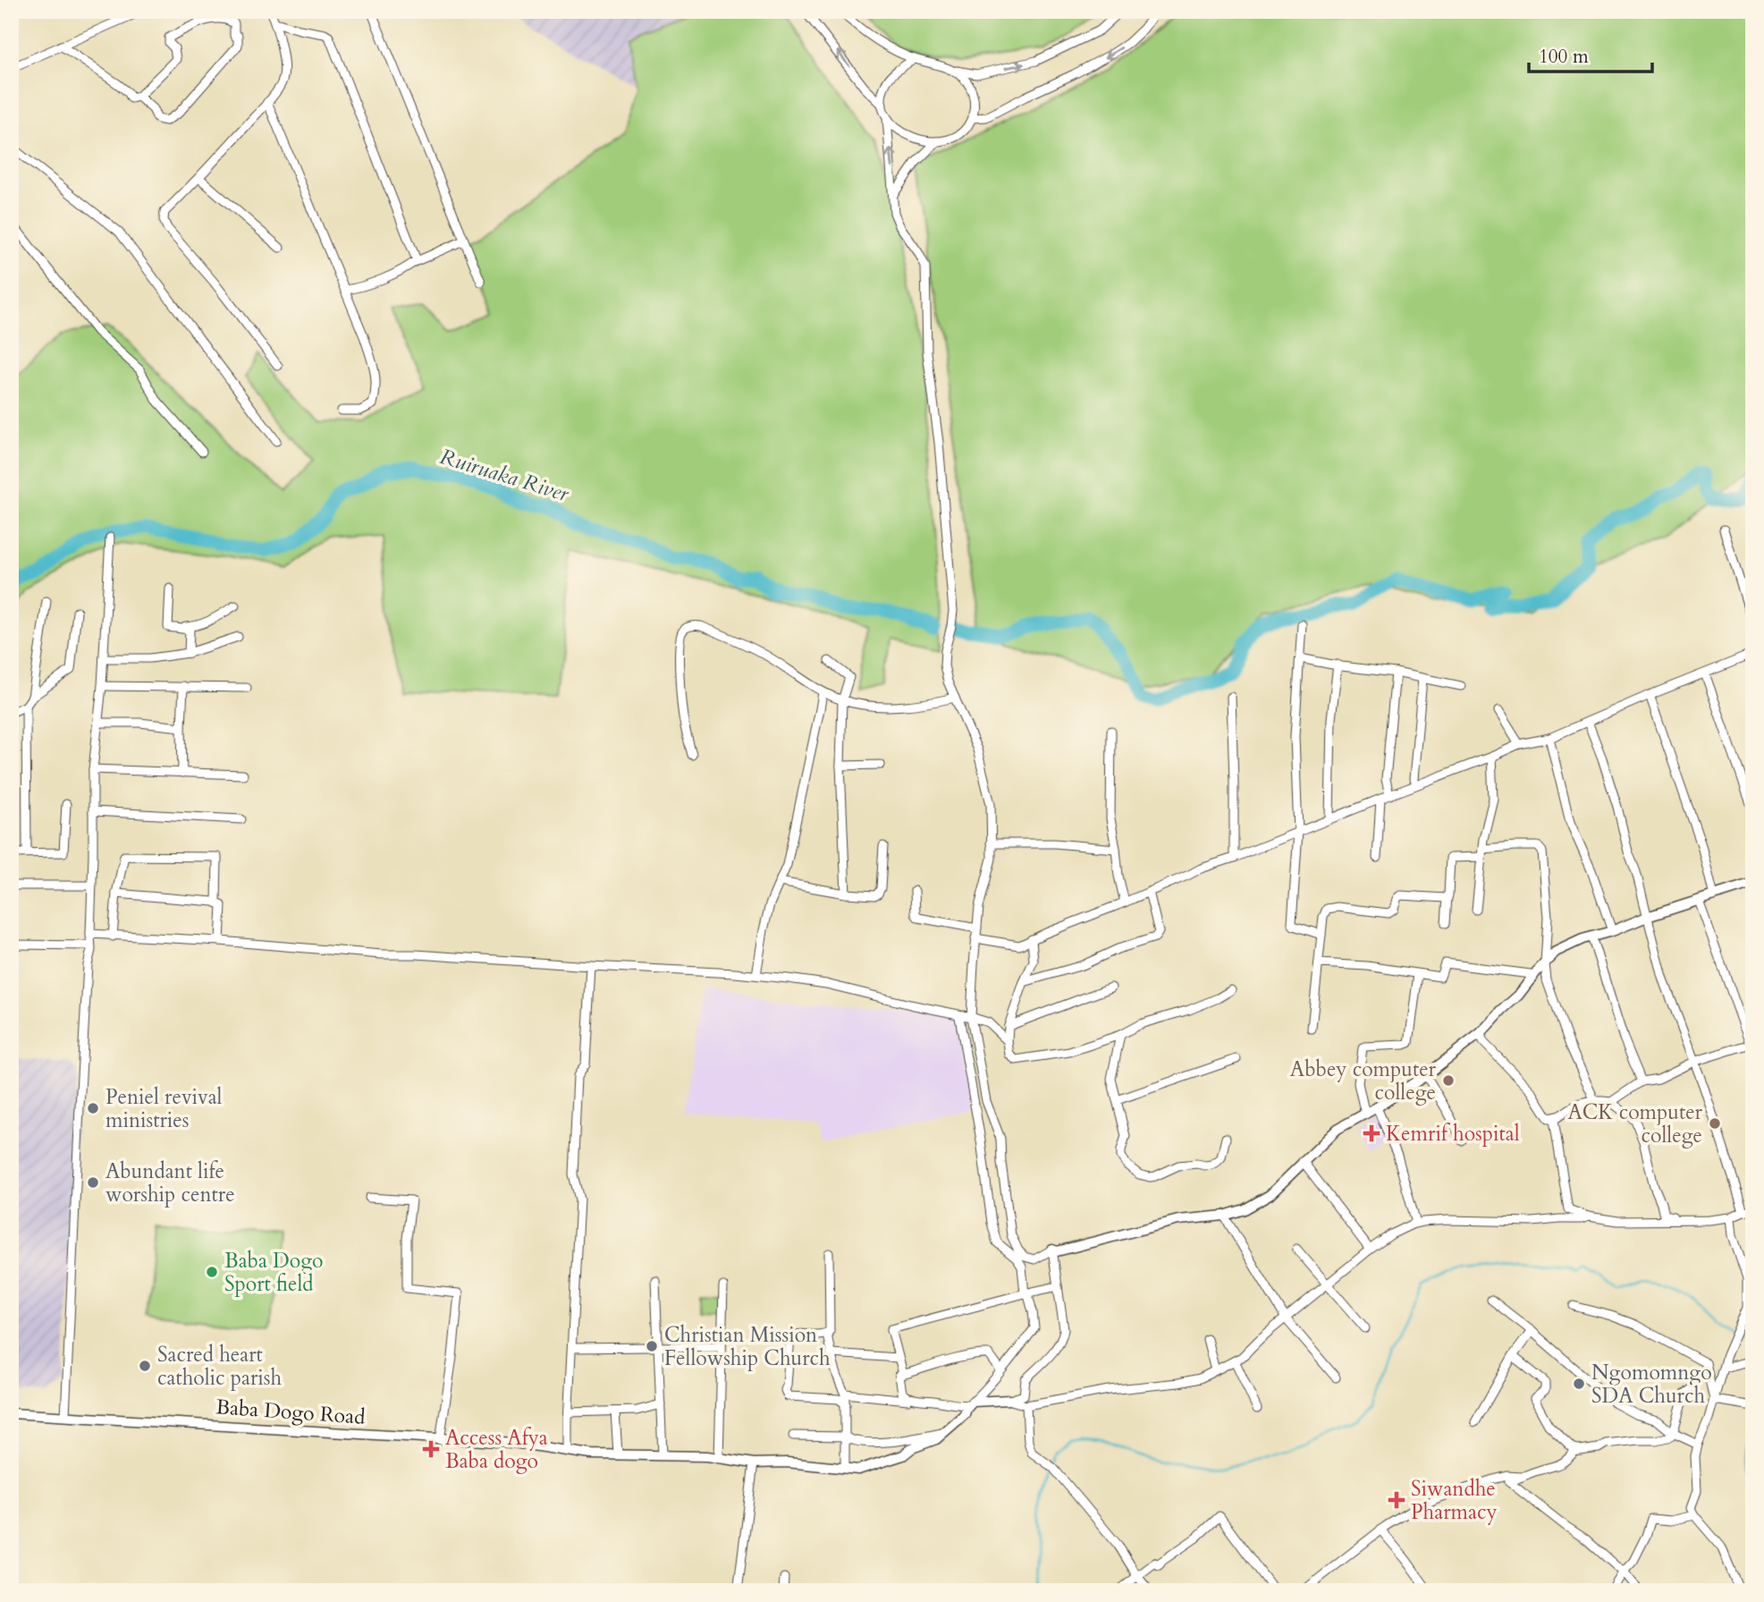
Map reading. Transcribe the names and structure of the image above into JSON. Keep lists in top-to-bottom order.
{
  "streets": {
    "street": ["Baba Dogo Road"]
  },
  "water": ["Ruiruaka River"],
  "places": {
    "other": [
      "Abbey computer college",
      "Peniel revival ministries",
      "ACK computer college",
      "Abundant life worship centre",
      "Baba Dogo Sport field",
      "Christian Mission Fellowship Church",
      "Sacred heart catholic parish",
      "Ngomomngo SDA Church"
    ],
    "health": ["Kemrif hospital", "Access Afya Baba dogo", "Siwandhe Pharmacy"]
  },
  "scale_bar": "100 m"
}
